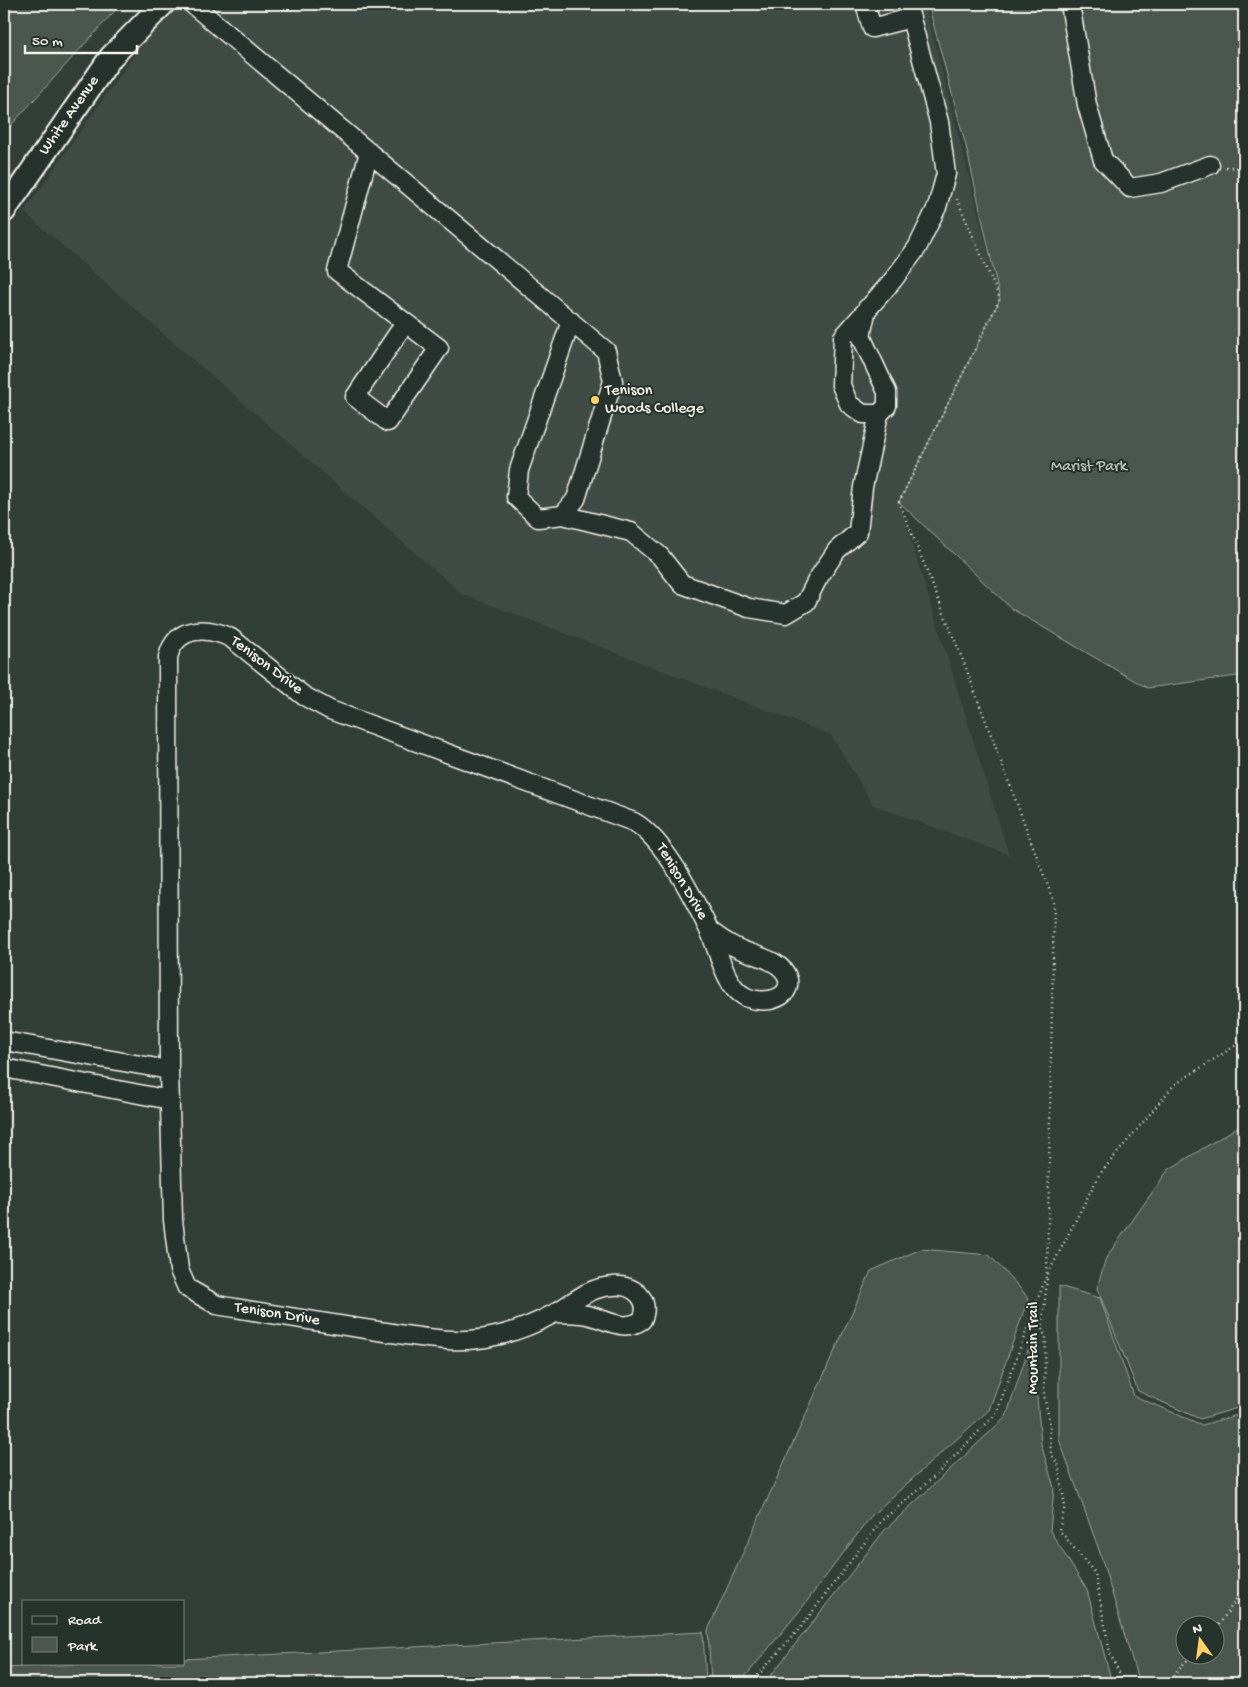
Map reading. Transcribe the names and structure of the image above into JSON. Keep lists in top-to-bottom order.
{
  "streets": {
    "main road": ["White Avenue"],
    "street": ["Tenison Drive"],
    "path": ["Mountain Trail"]
  },
  "parks": ["Marist Park"],
  "places": ["Tenison Woods College"],
  "legend": ["Road", "Park"],
  "scale_bar": "50 m",
  "north": "top"
}
